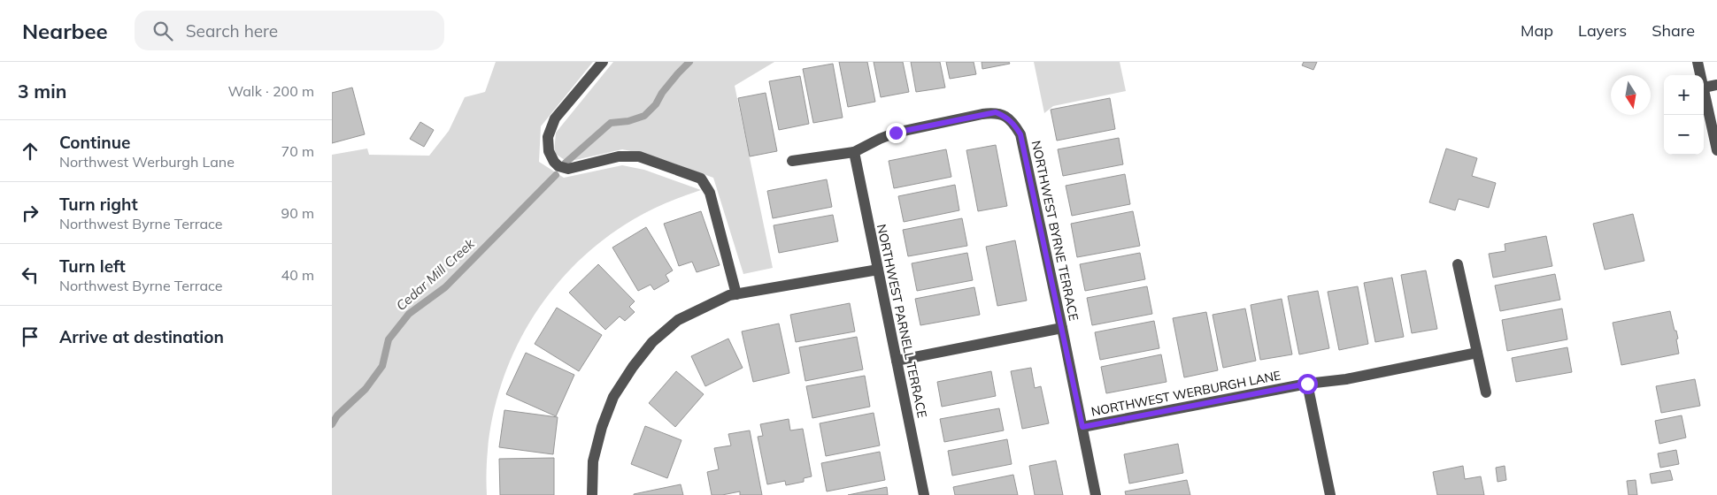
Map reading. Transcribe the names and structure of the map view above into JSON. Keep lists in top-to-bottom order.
{
  "streets": {
    "street": ["NORTHWEST BYRNE TERRACE", "NORTHWEST PARNELL TERRACE", "NORTHWEST WERBURGH LANE"]
  },
  "crossings": [
    ["NORTHWEST BYRNE TERRACE", "NORTHWEST PARNELL TERRACE"],
    ["NORTHWEST BYRNE TERRACE", "NORTHWEST WERBURGH LANE"]
  ],
  "water": ["Cedar Mill Creek"],
  "north": "bottom",
  "page": {
    "header": "Nearbee",
    "search": "Search here",
    "nav": ["Map", "Layers", "Share"],
    "heading": ["3 min", "Walk · 200 m"],
    "map_buttons": ["+", "−"],
    "list": [
      ["Continue", "Northwest Werburgh Lane", "70 m"],
      ["Turn right", "Northwest Byrne Terrace", "90 m"],
      ["Turn left", "Northwest Byrne Terrace", "40 m"],
      "Arrive at destination"
    ]
  }
}
